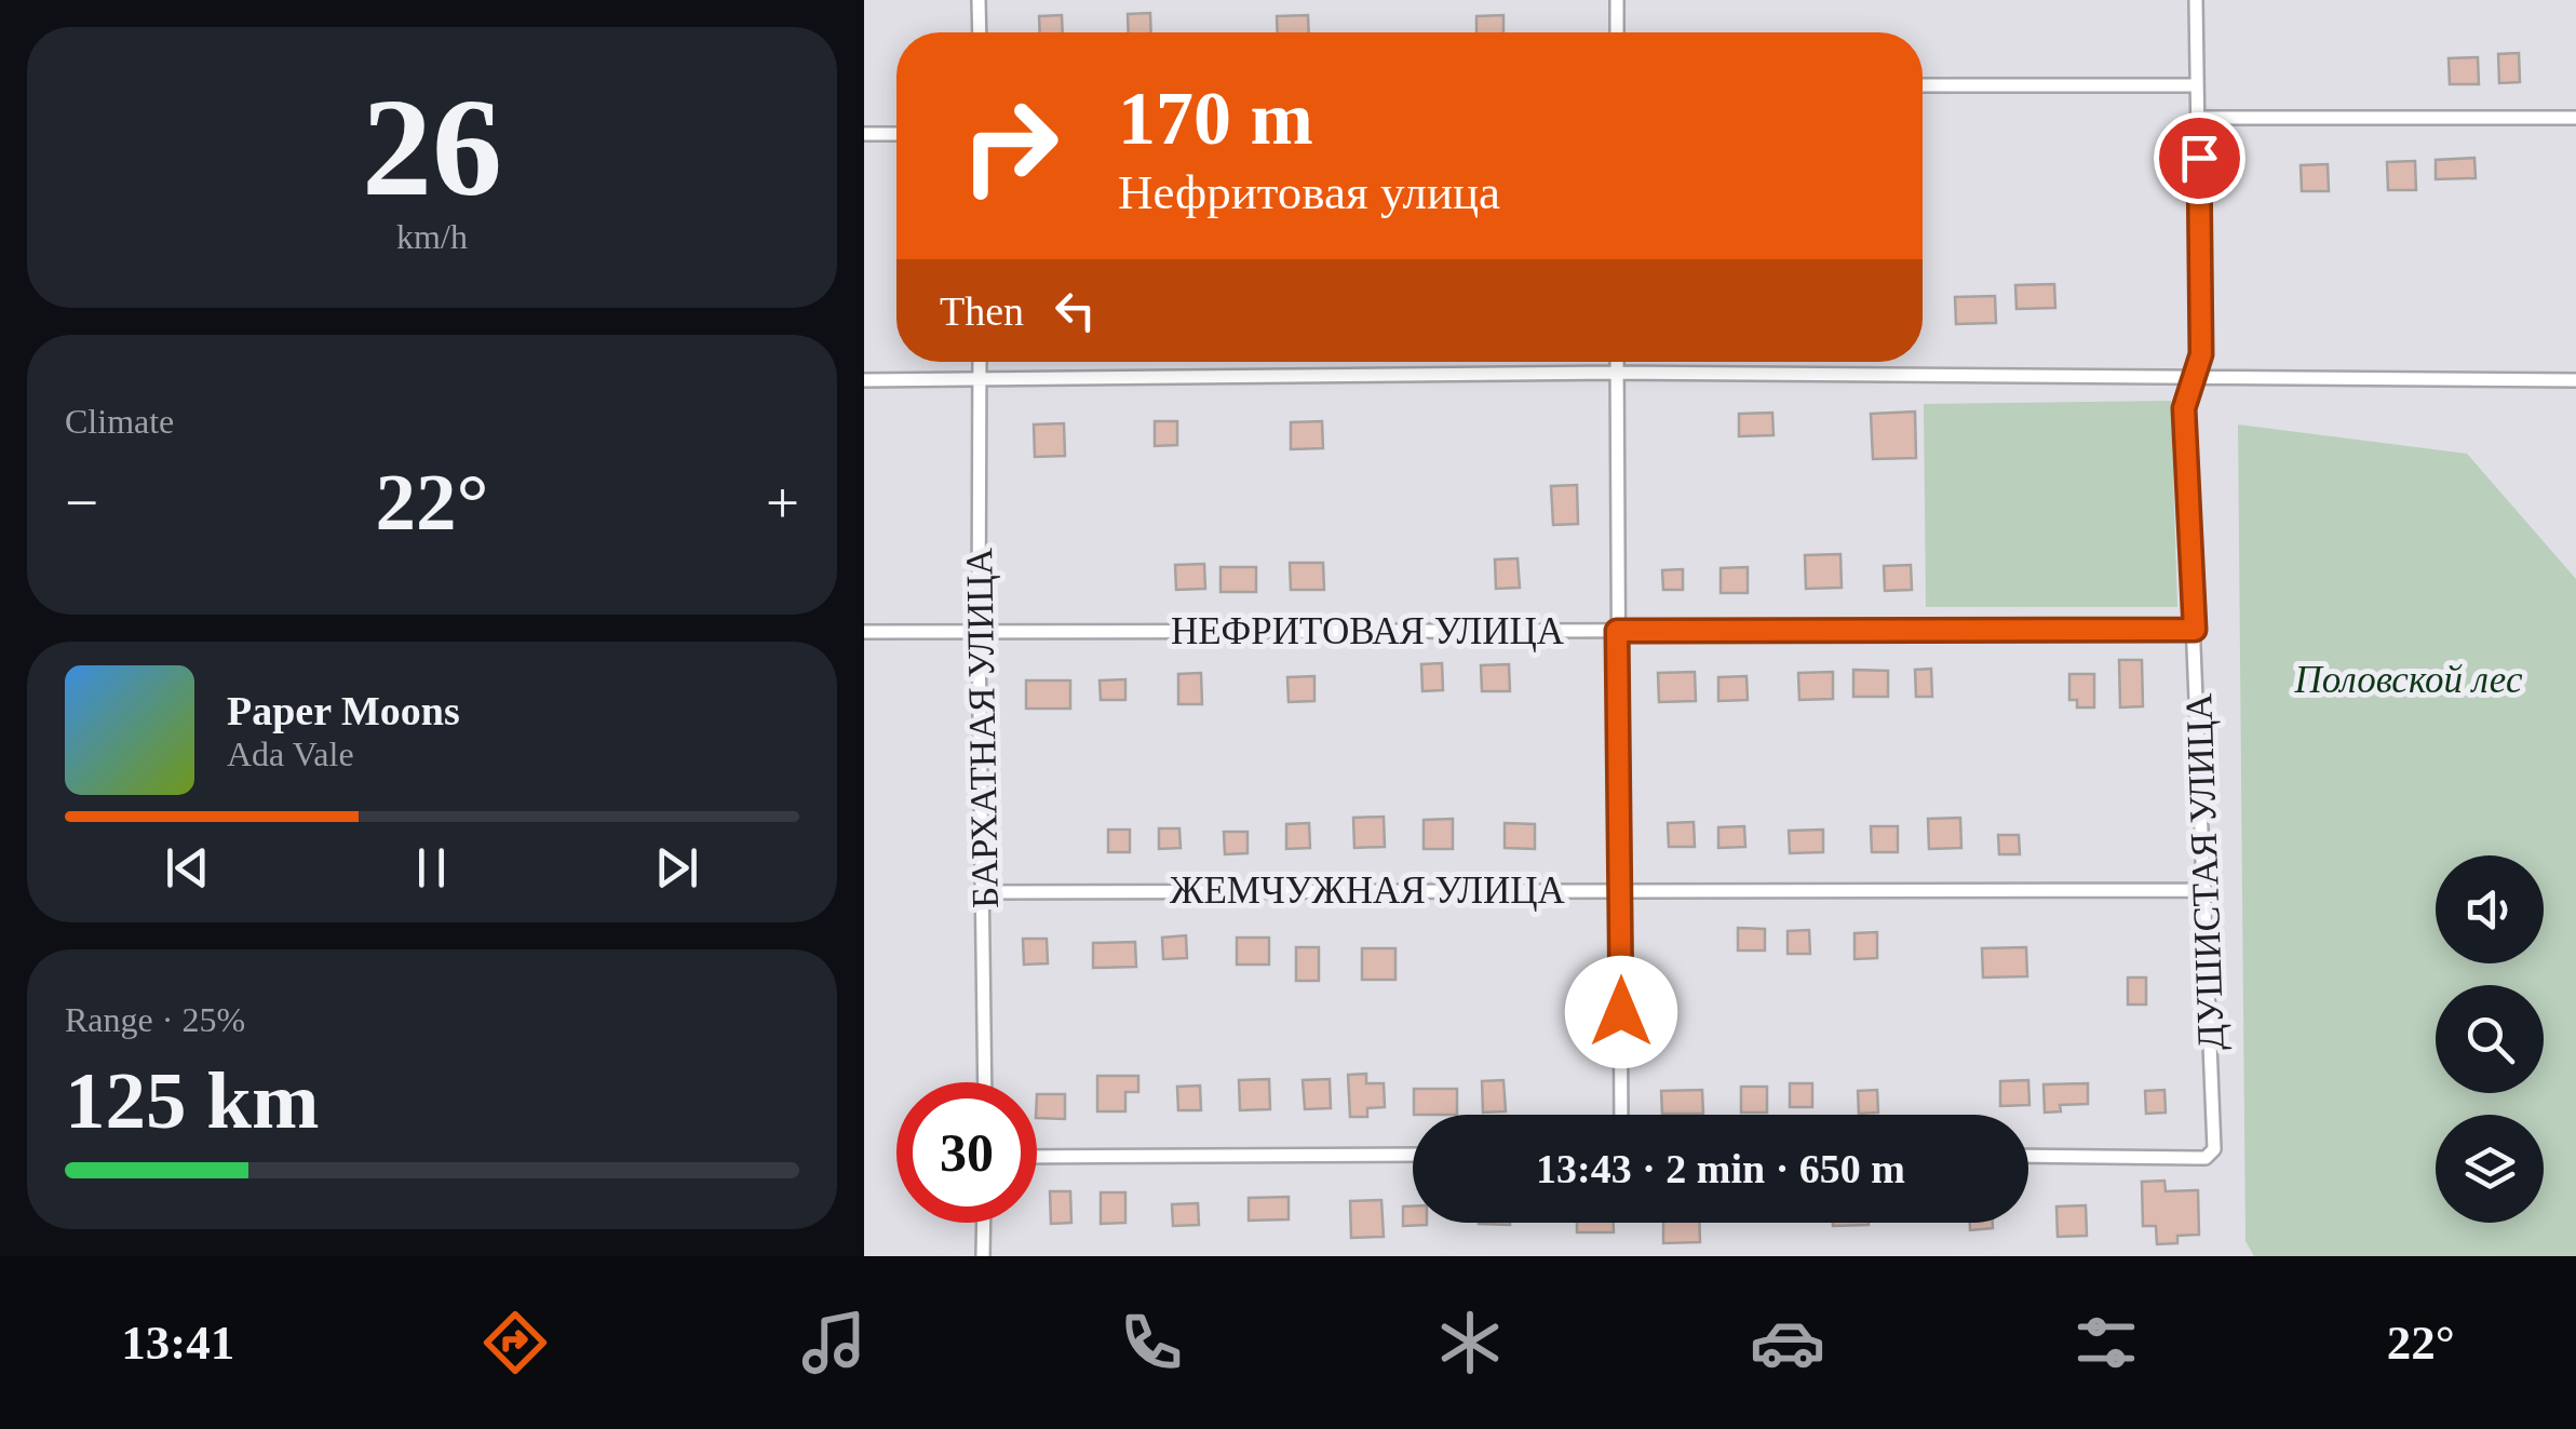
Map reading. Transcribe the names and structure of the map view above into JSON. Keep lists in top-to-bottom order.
{
  "streets": {
    "street": [
      "НЕФРИТОВАЯ УЛИЦА",
      "БАРХАТНАЯ УЛИЦА",
      "ДУШИСТАЯ УЛИЦА",
      "ЖЕМЧУЖНАЯ УЛИЦА"
    ]
  },
  "crossings": [
    ["НЕФРИТОВАЯ УЛИЦА", "БАРХАТНАЯ УЛИЦА"],
    ["НЕФРИТОВАЯ УЛИЦА", "ДУШИСТАЯ УЛИЦА"],
    ["БАРХАТНАЯ УЛИЦА", "ЖЕМЧУЖНАЯ УЛИЦА"],
    ["ДУШИСТАЯ УЛИЦА", "ЖЕМЧУЖНАЯ УЛИЦА"]
  ],
  "parks": ["Половской лес"],
  "page": {
    "tile": [
      ["26", "km/h"],
      "Climate",
      ["Range · 25%", "125 km"]
    ],
    "turn": ["170 m", "Нефритовая улица"],
    "then": "Then",
    "heat": ["−", "22°", "+"],
    "song": ["Paper Moons", "Ada Vale"],
    "limit": "30",
    "trip": "13:43 · 2 min · 650 m",
    "tabs": ["13:41", "22°"]
  }
}
